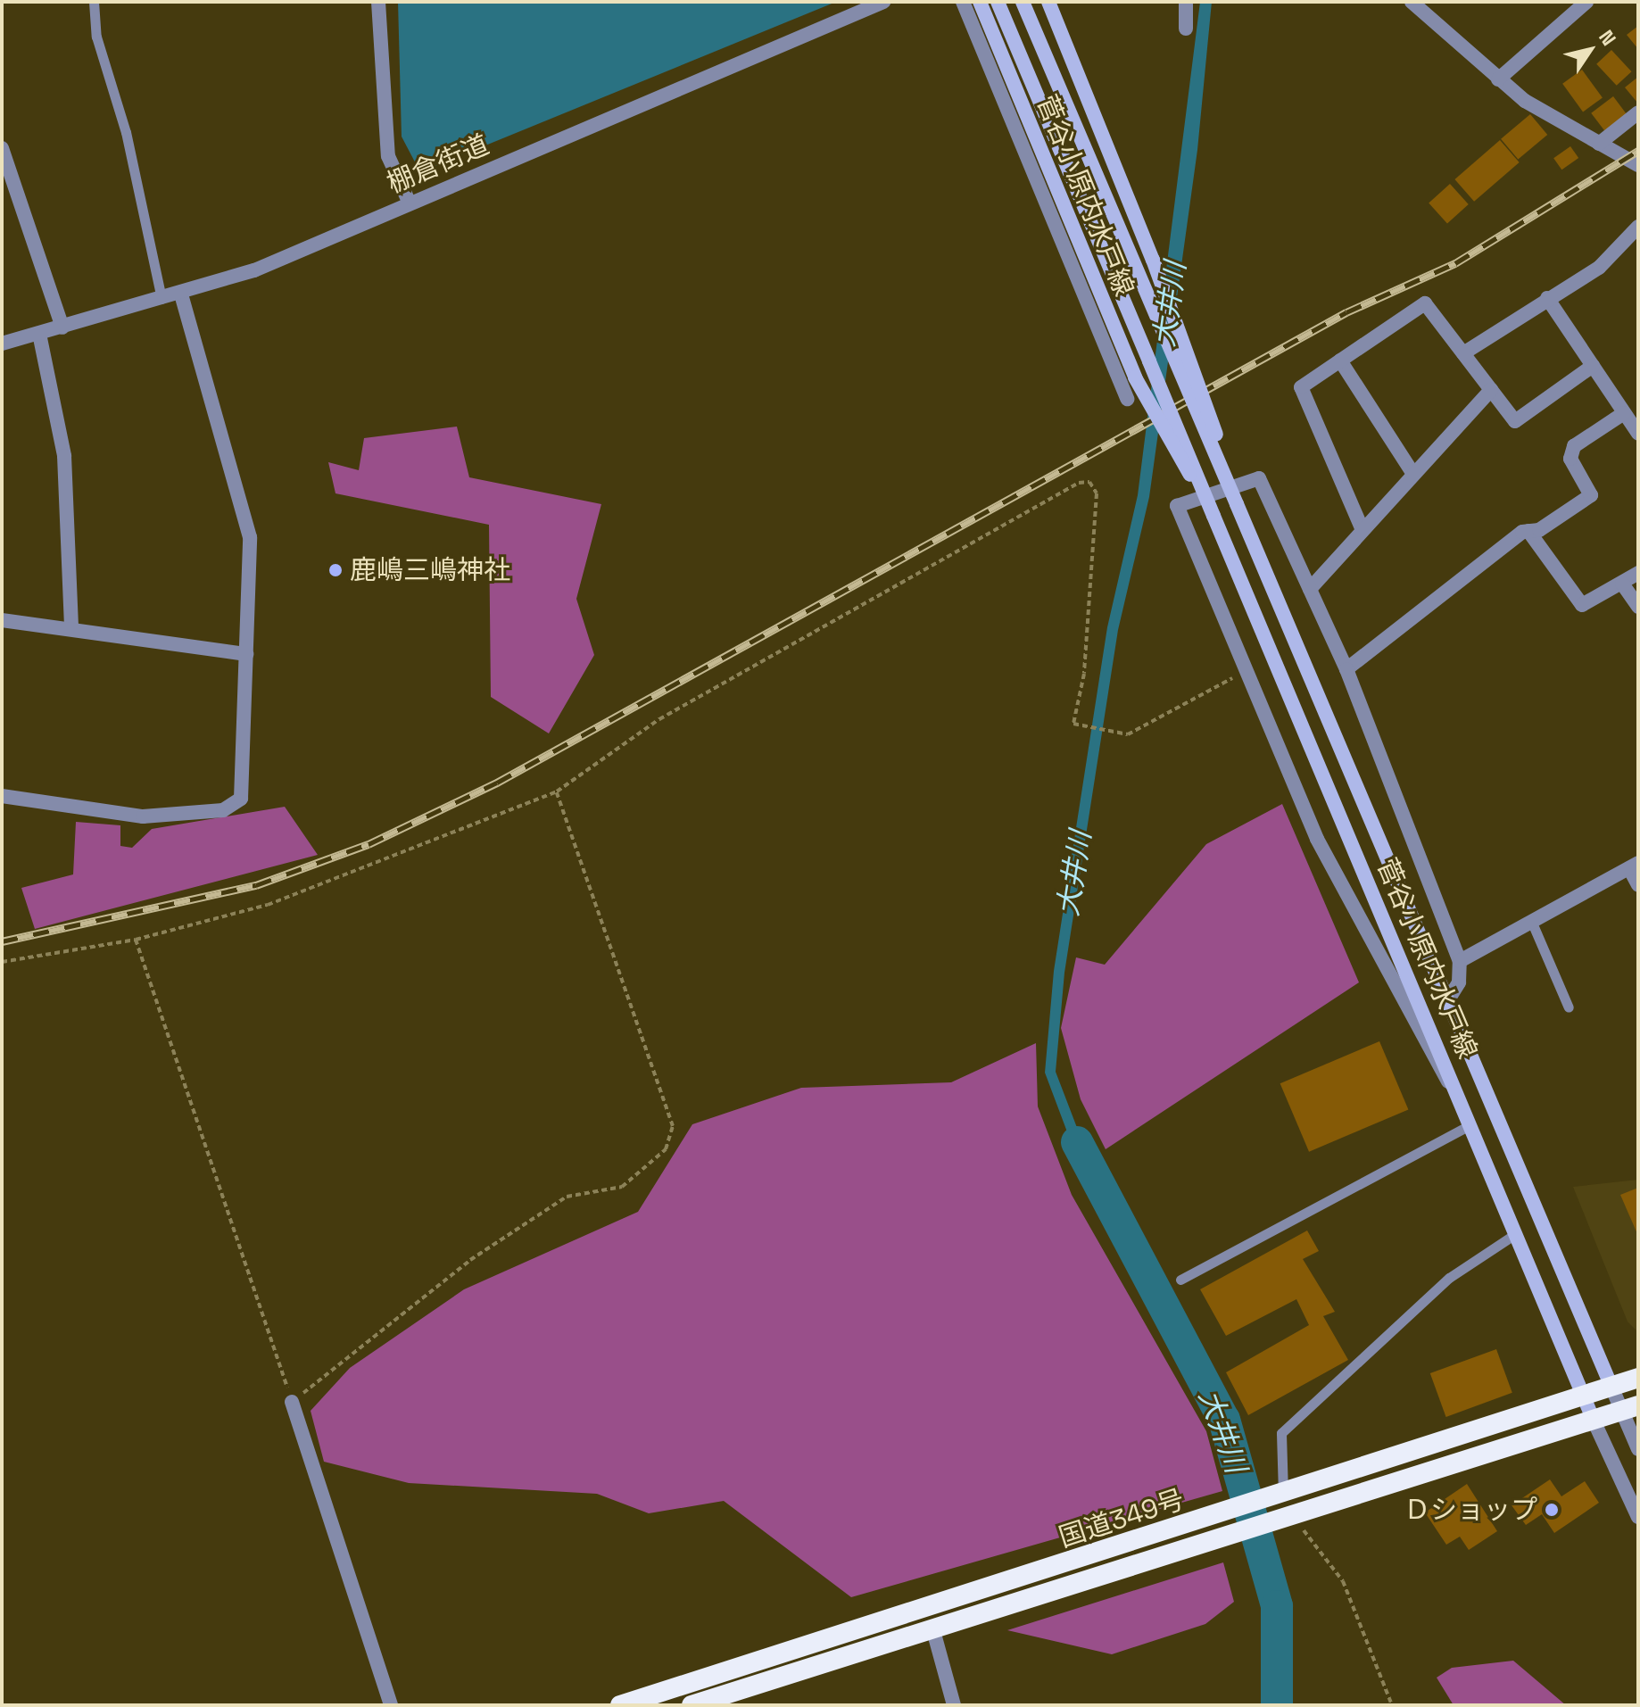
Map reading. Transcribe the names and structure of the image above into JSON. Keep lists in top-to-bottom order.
{
  "streets": {
    "highway": ["国道349号"],
    "main road": ["菅谷小原内水戸線"],
    "street": ["棚倉街道"]
  },
  "crossings": [
    ["菅谷小原内水戸線", "国道349号"]
  ],
  "water": ["大井川"],
  "places": ["鹿嶋三嶋神社", "Ｄショップ"],
  "north": "top right"
}
